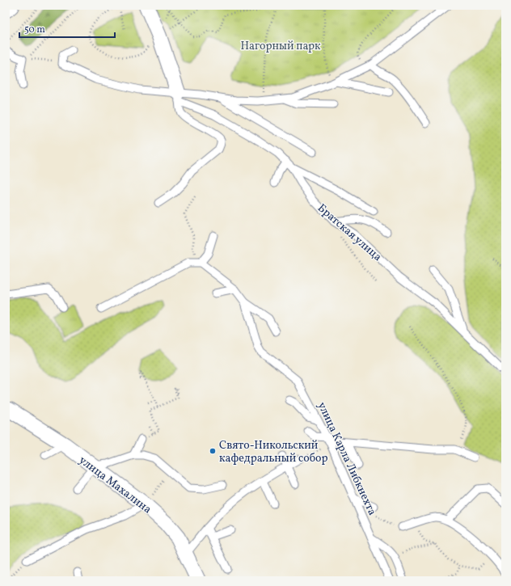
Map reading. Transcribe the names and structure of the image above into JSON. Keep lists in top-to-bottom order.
{
  "streets": {
    "street": ["улица Махалина"],
    "lane": ["Братская улица", "улица Карла Либкнехта"]
  },
  "parks": ["Нагорный парк"],
  "places": ["Свято-Никольский кафедральный собор"],
  "scale_bar": "50 m"
}
